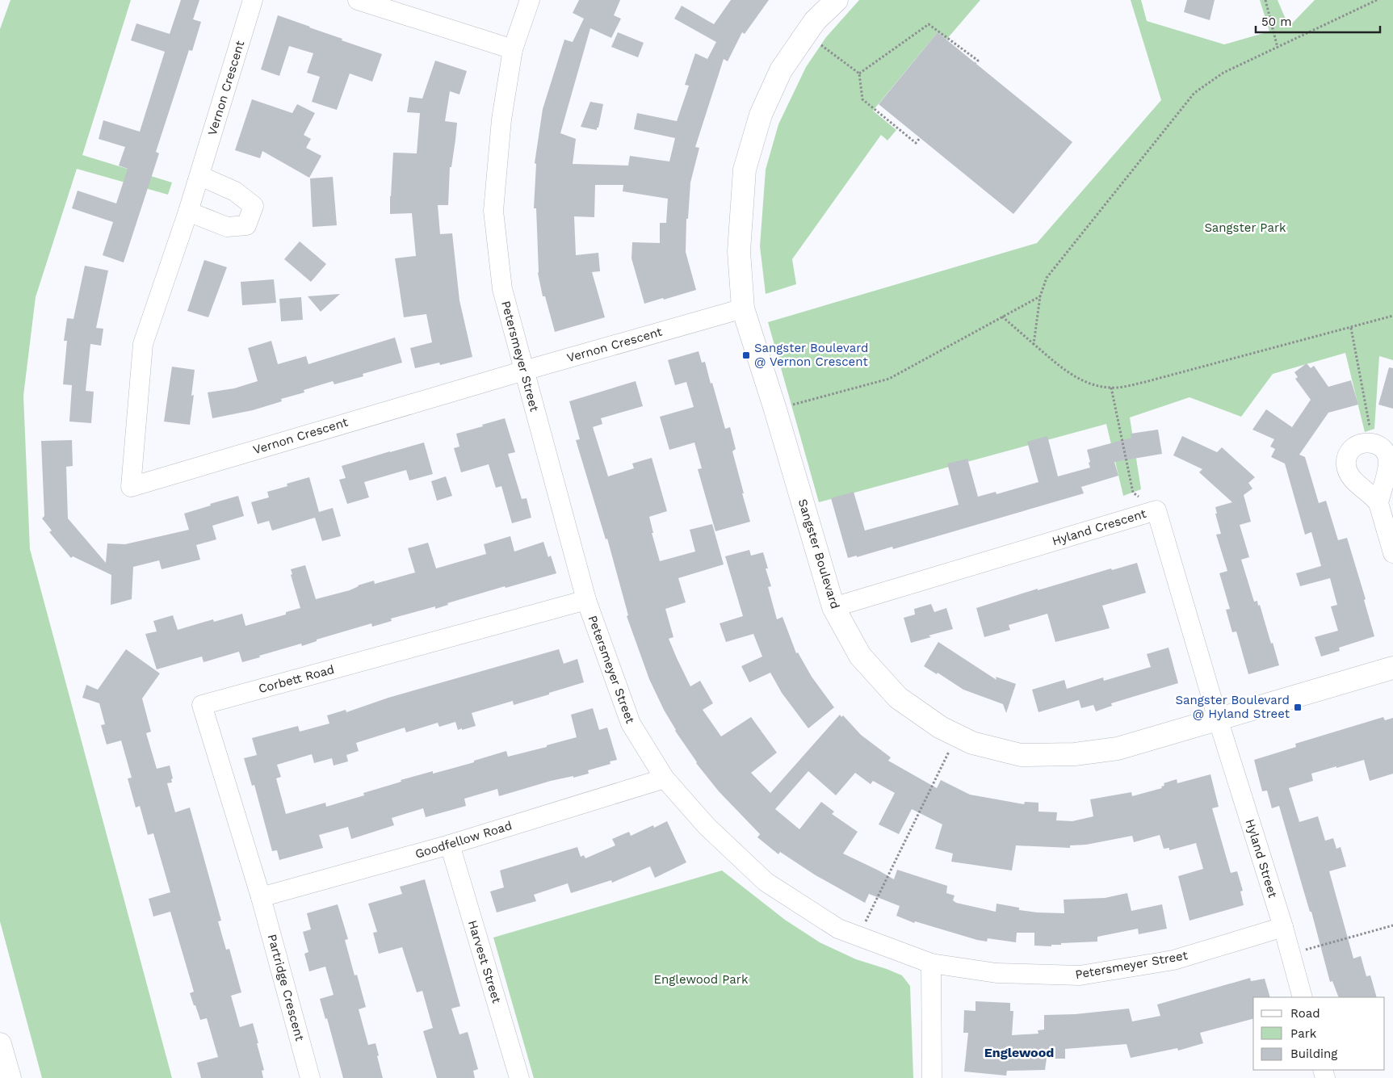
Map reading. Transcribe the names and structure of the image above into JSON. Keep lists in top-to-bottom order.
{
  "streets": {
    "main road": ["Sangster Boulevard"],
    "street": [
      "Vernon Crescent",
      "Petersmeyer Street",
      "Hyland Crescent",
      "Corbett Road",
      "Goodfellow Road",
      "Hyland Street",
      "Harvest Street",
      "Partridge Crescent"
    ]
  },
  "crossings": [
    ["Vernon Crescent", "Petersmeyer Street"],
    ["Vernon Crescent", "Sangster Boulevard"],
    ["Petersmeyer Street", "Corbett Road"],
    ["Petersmeyer Street", "Goodfellow Road"],
    ["Petersmeyer Street", "Hyland Street"],
    ["Hyland Crescent", "Sangster Boulevard"],
    ["Hyland Crescent", "Hyland Street"],
    ["Sangster Boulevard", "Hyland Street"],
    ["Corbett Road", "Goodfellow Road"],
    ["Corbett Road", "Partridge Crescent"],
    ["Goodfellow Road", "Harvest Street"],
    ["Goodfellow Road", "Partridge Crescent"]
  ],
  "districts": ["Englewood"],
  "parks": ["Sangster Park", "Englewood Park"],
  "places": {
    "transit": ["Sangster Boulevard @ Vernon Crescent", "Sangster Boulevard @ Hyland Street"]
  },
  "legend": ["Road", "Park", "Building"],
  "scale_bar": "50 m"
}
